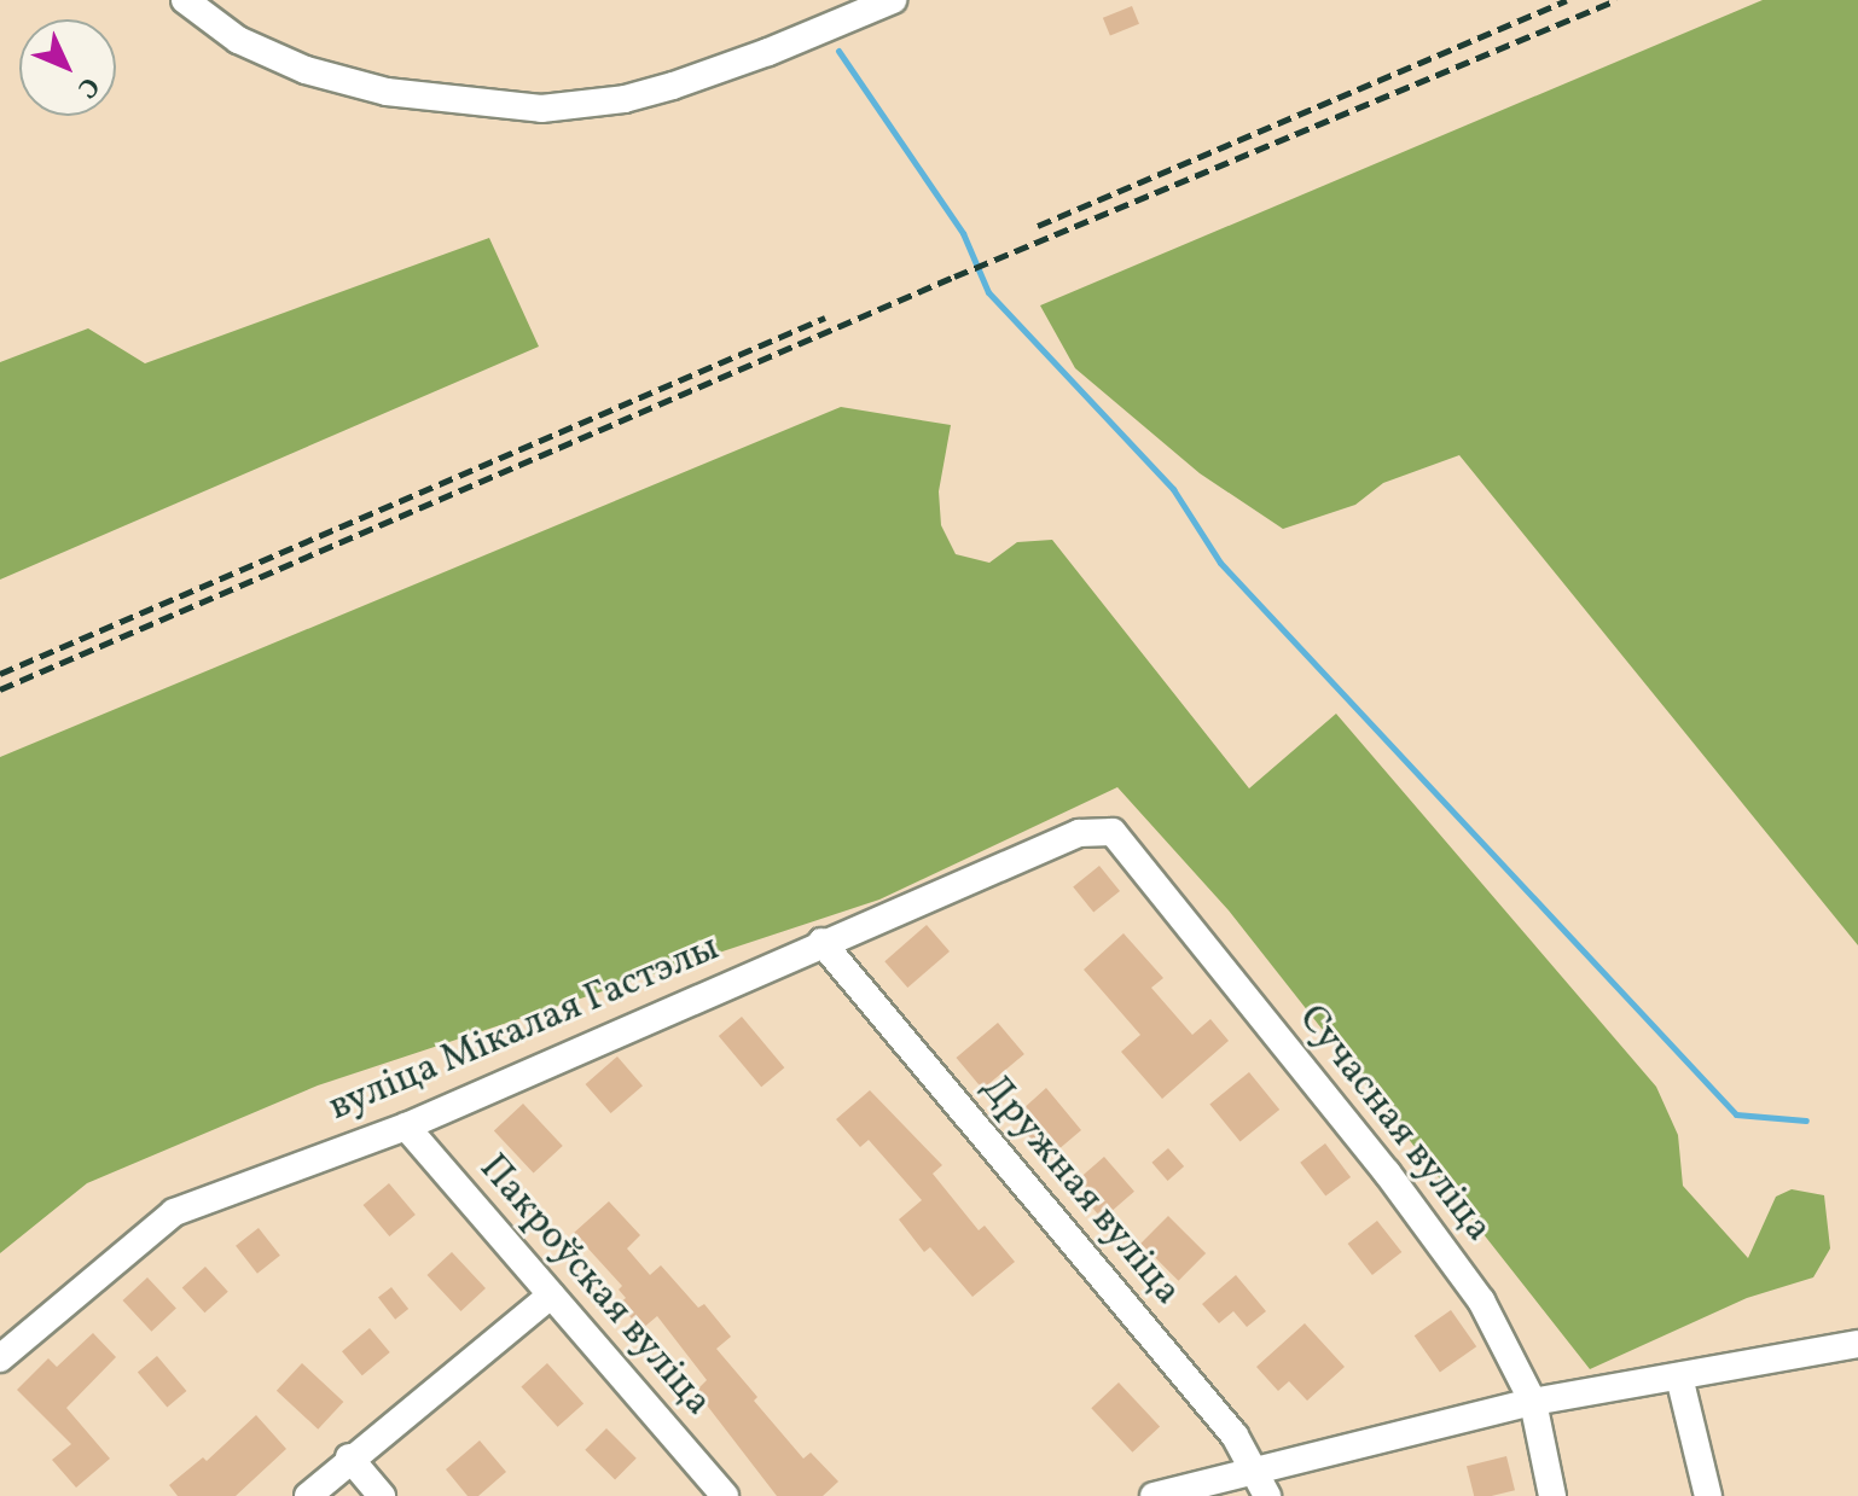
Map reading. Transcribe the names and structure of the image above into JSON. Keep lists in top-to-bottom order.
{
  "streets": {
    "street": [
      "вуліца Мікалая Гастэлы",
      "Сучасная вуліца",
      "Дружная вуліца",
      "Пакроўская вуліца"
    ]
  },
  "crossings": [
    ["вуліца Мікалая Гастэлы", "Сучасная вуліца"],
    ["вуліца Мікалая Гастэлы", "Дружная вуліца"],
    ["вуліца Мікалая Гастэлы", "Пакроўская вуліца"]
  ],
  "north": "bottom right"
}
